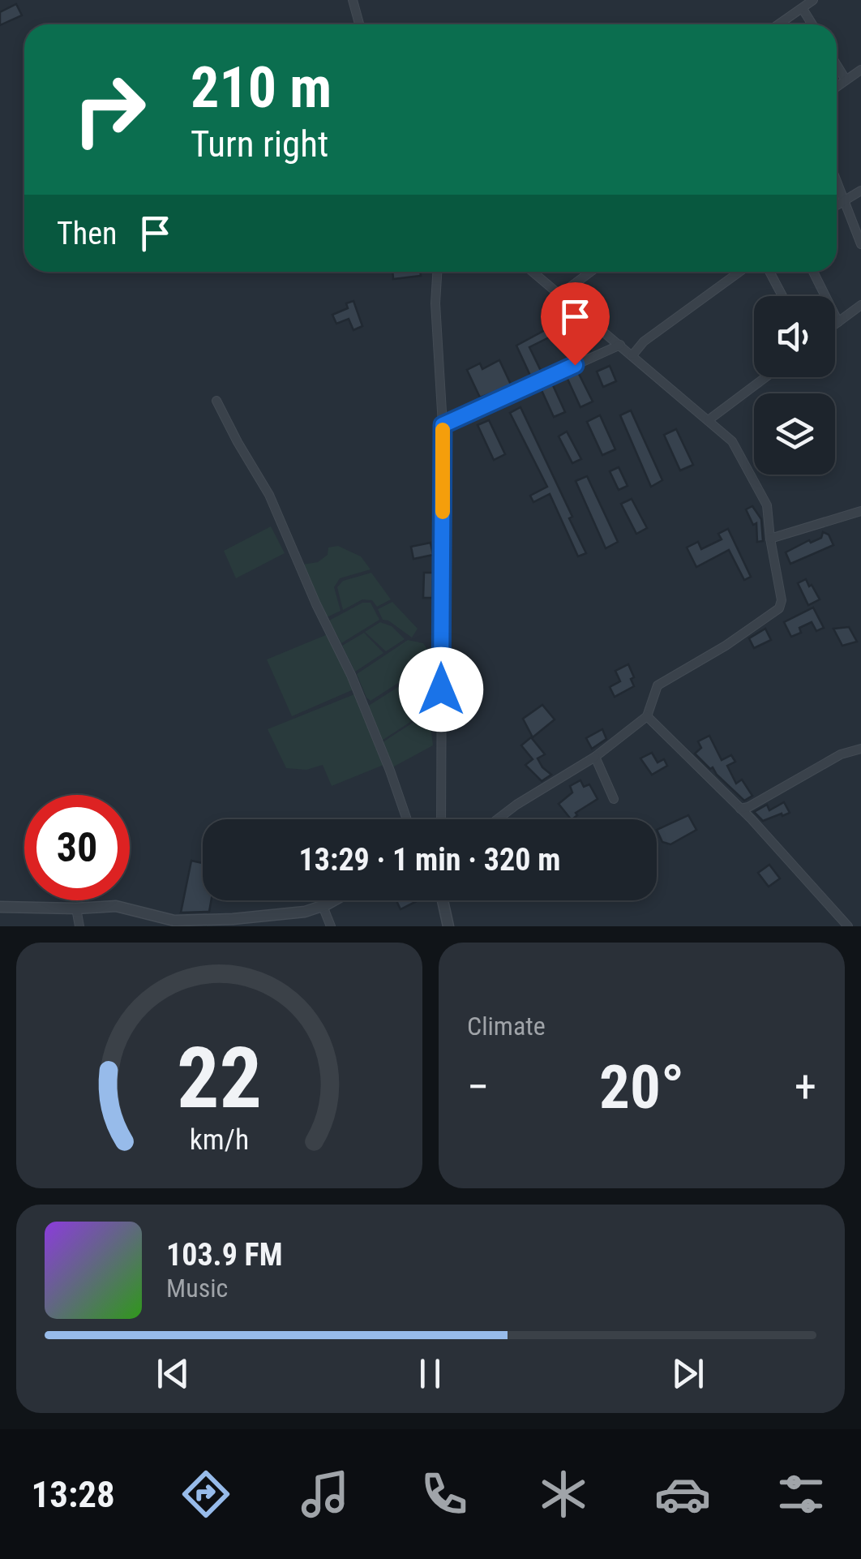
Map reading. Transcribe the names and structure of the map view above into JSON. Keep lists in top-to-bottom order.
{
  "page": {
    "turn": ["210 m", "Turn right"],
    "then": "Then",
    "limit": "30",
    "trip": "13:29 · 1 min · 320 m",
    "tile": "Climate",
    "heat": ["−", "20°", "+"],
    "song": ["103.9 FM", "Music"],
    "tabs": "13:28",
    "gauge": ["22", "km/h"]
  }
}
